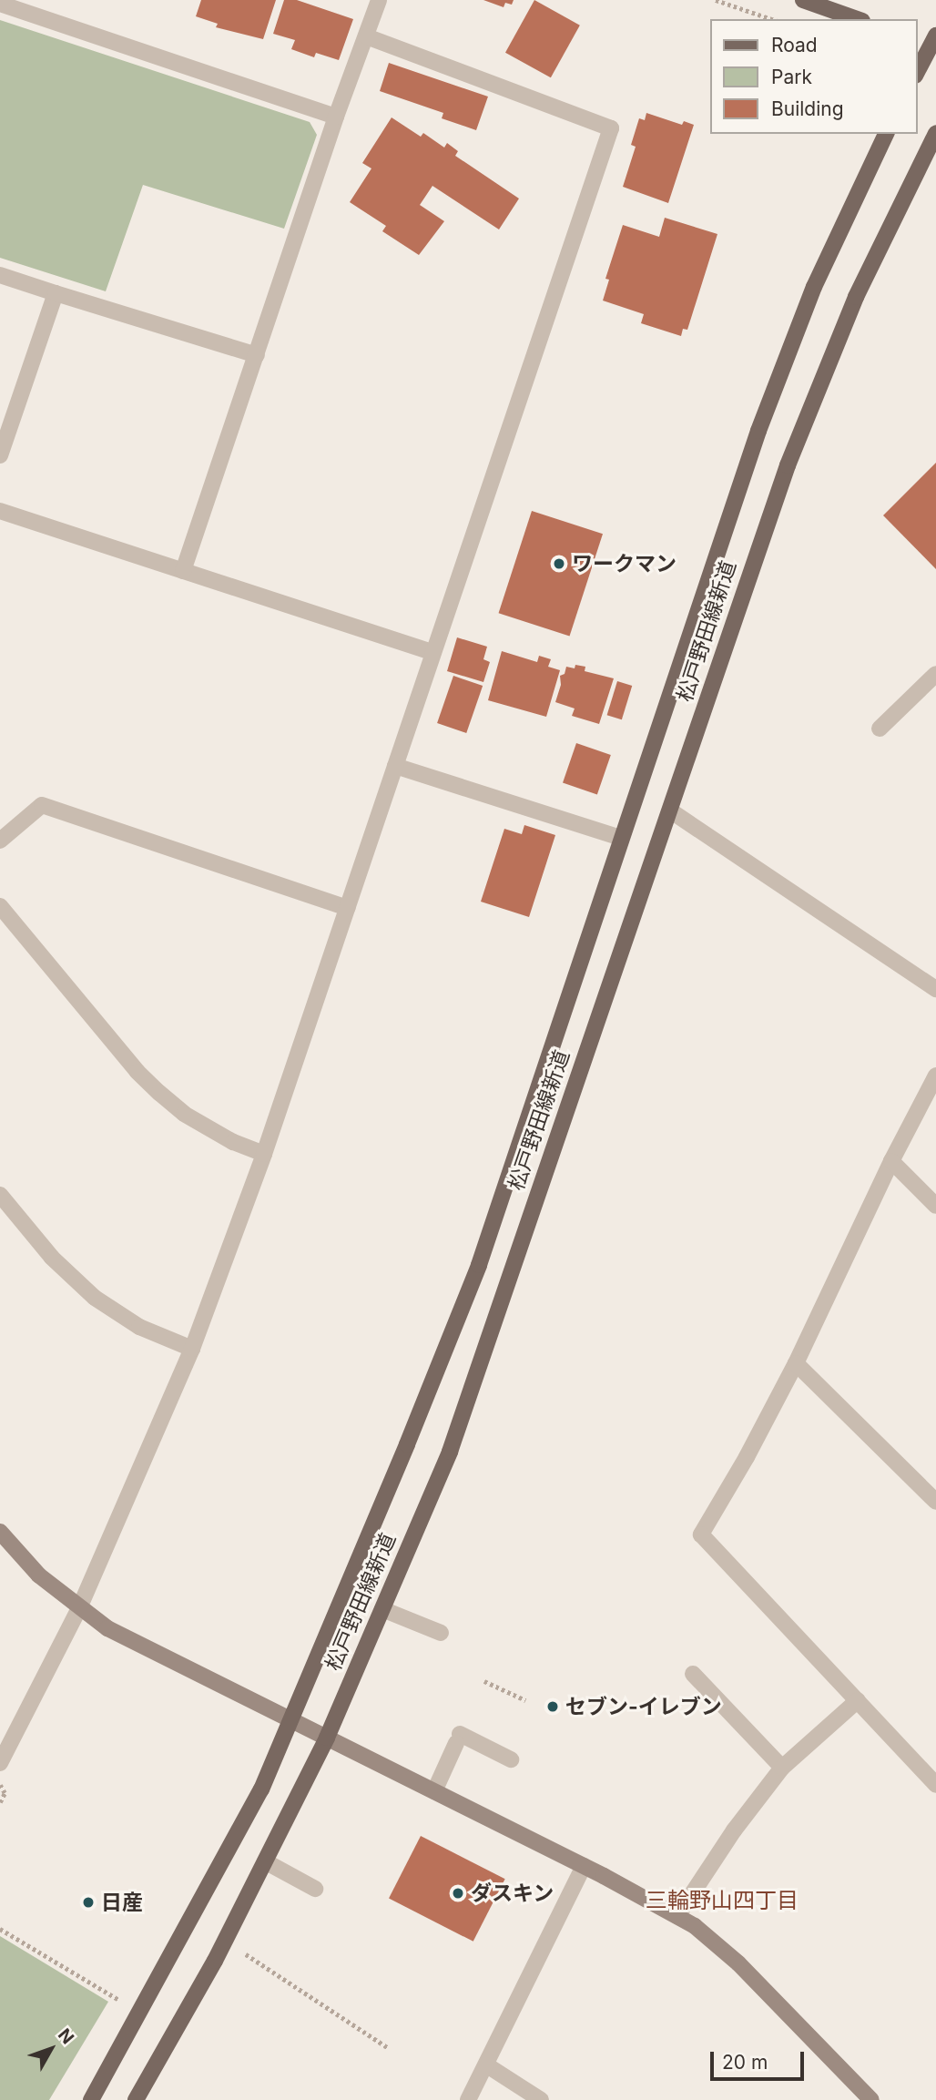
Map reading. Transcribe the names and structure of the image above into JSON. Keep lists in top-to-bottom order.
{
  "streets": {
    "main road": ["松戸野田線新道"]
  },
  "districts": ["三輪野山四丁目"],
  "places": [
    "ワークマン",
    "セブン-イレブン",
    "ダスキン",
    "日産"
  ],
  "legend": ["Road", "Park", "Building"],
  "scale_bar": "20 m",
  "north": "top right"
}
